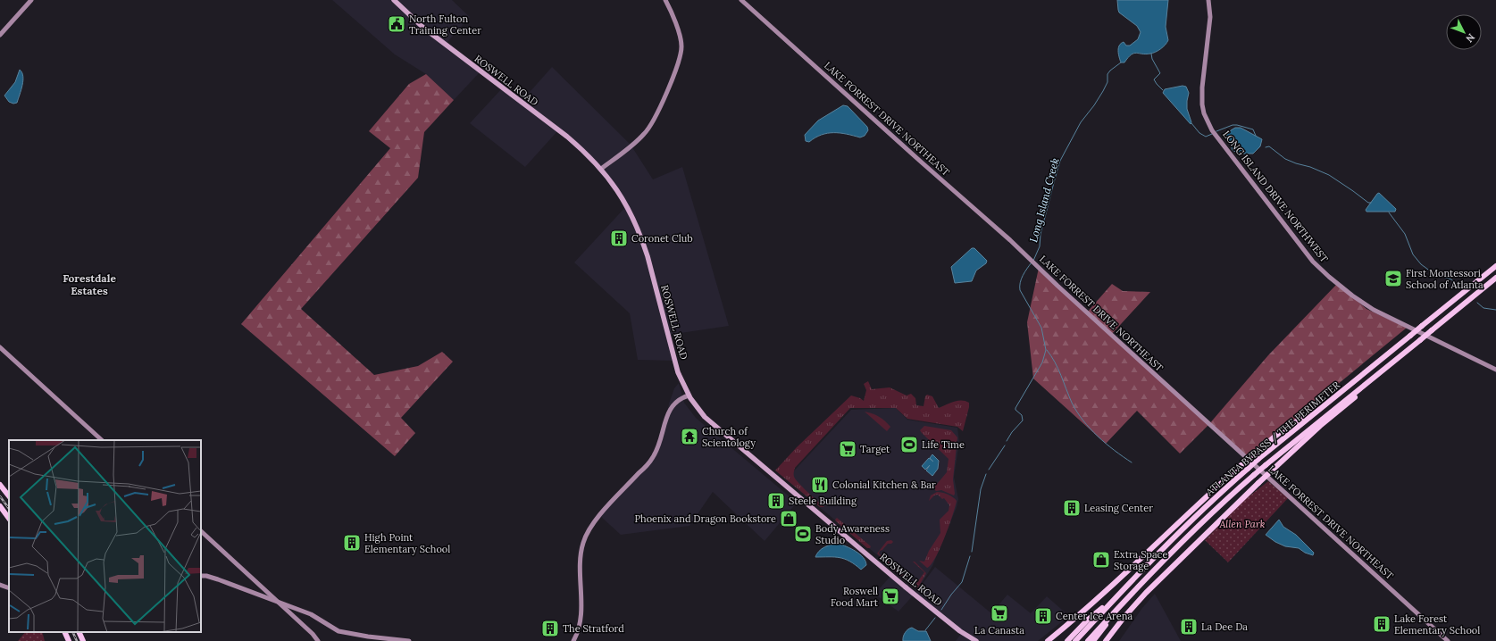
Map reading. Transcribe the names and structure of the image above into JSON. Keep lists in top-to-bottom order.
{
  "streets": {
    "highway": ["ATLANTA BYPASS / THE PERIMETER"],
    "main road": ["ROSWELL ROAD"],
    "street": ["LAKE FORREST DRIVE NORTHEAST", "LONG ISLAND DRIVE NORTHWEST"]
  },
  "districts": ["Forestdale Estates"],
  "water": ["Long Island Creek"],
  "parks": ["Allen Park"],
  "places": {
    "public building": ["North Fulton Training Center"],
    "building": [
      "Coronet Club",
      "Steele Building",
      "Leasing Center",
      "High Point Elementary School",
      "Center Ice Arena",
      "Lake Forest Elementary School",
      "La Dee Da",
      "The Stratford"
    ],
    "school or university": ["First Montessori School of Atlanta"],
    "temple": ["Church of Scientology"],
    "sports": ["Life Time", "Body Awareness Studio"],
    "supermarket": ["Target", "Roswell Food Mart", "La Canasta"],
    "restaurant": ["Colonial Kitchen & Bar"],
    "shop": ["Phoenix and Dragon Bookstore", "Extra Space Storage"]
  },
  "north": "bottom right"
}
